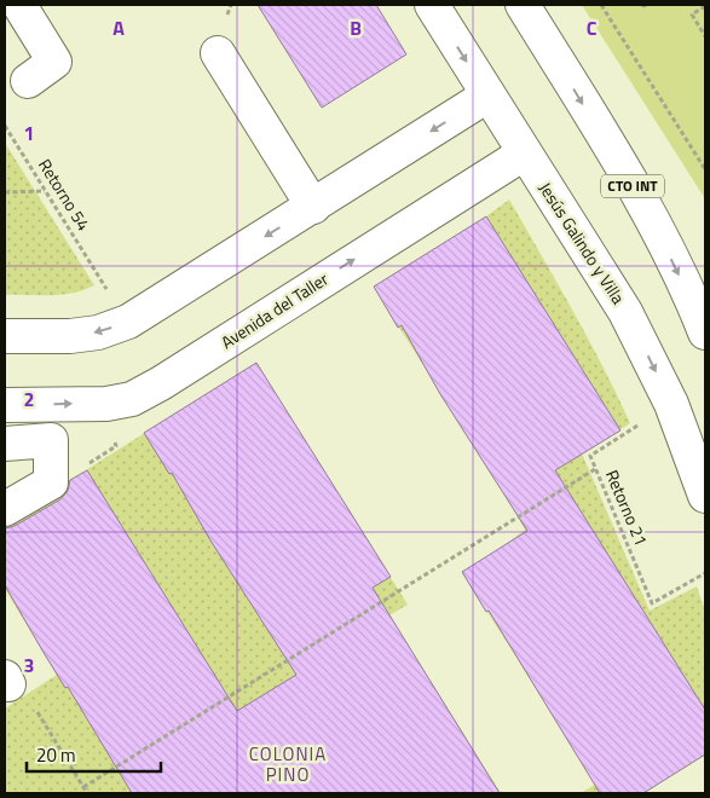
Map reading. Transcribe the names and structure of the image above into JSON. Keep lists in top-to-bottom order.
{
  "streets": {
    "main road": ["CTO INT", "Jesús Galindo y Villa", "Avenida del Taller"],
    "path": ["Retorno 54", "Retorno 21"]
  },
  "crossings": [
    ["Jesús Galindo y Villa", "Avenida del Taller"],
    ["Jesús Galindo y Villa", "Retorno 21"]
  ],
  "districts": ["COLONIA PINO"],
  "scale_bar": "20 m",
  "grid": {
    "columns": ["A", "B", "C"],
    "rows": ["1", "2", "3"]
  }
}
